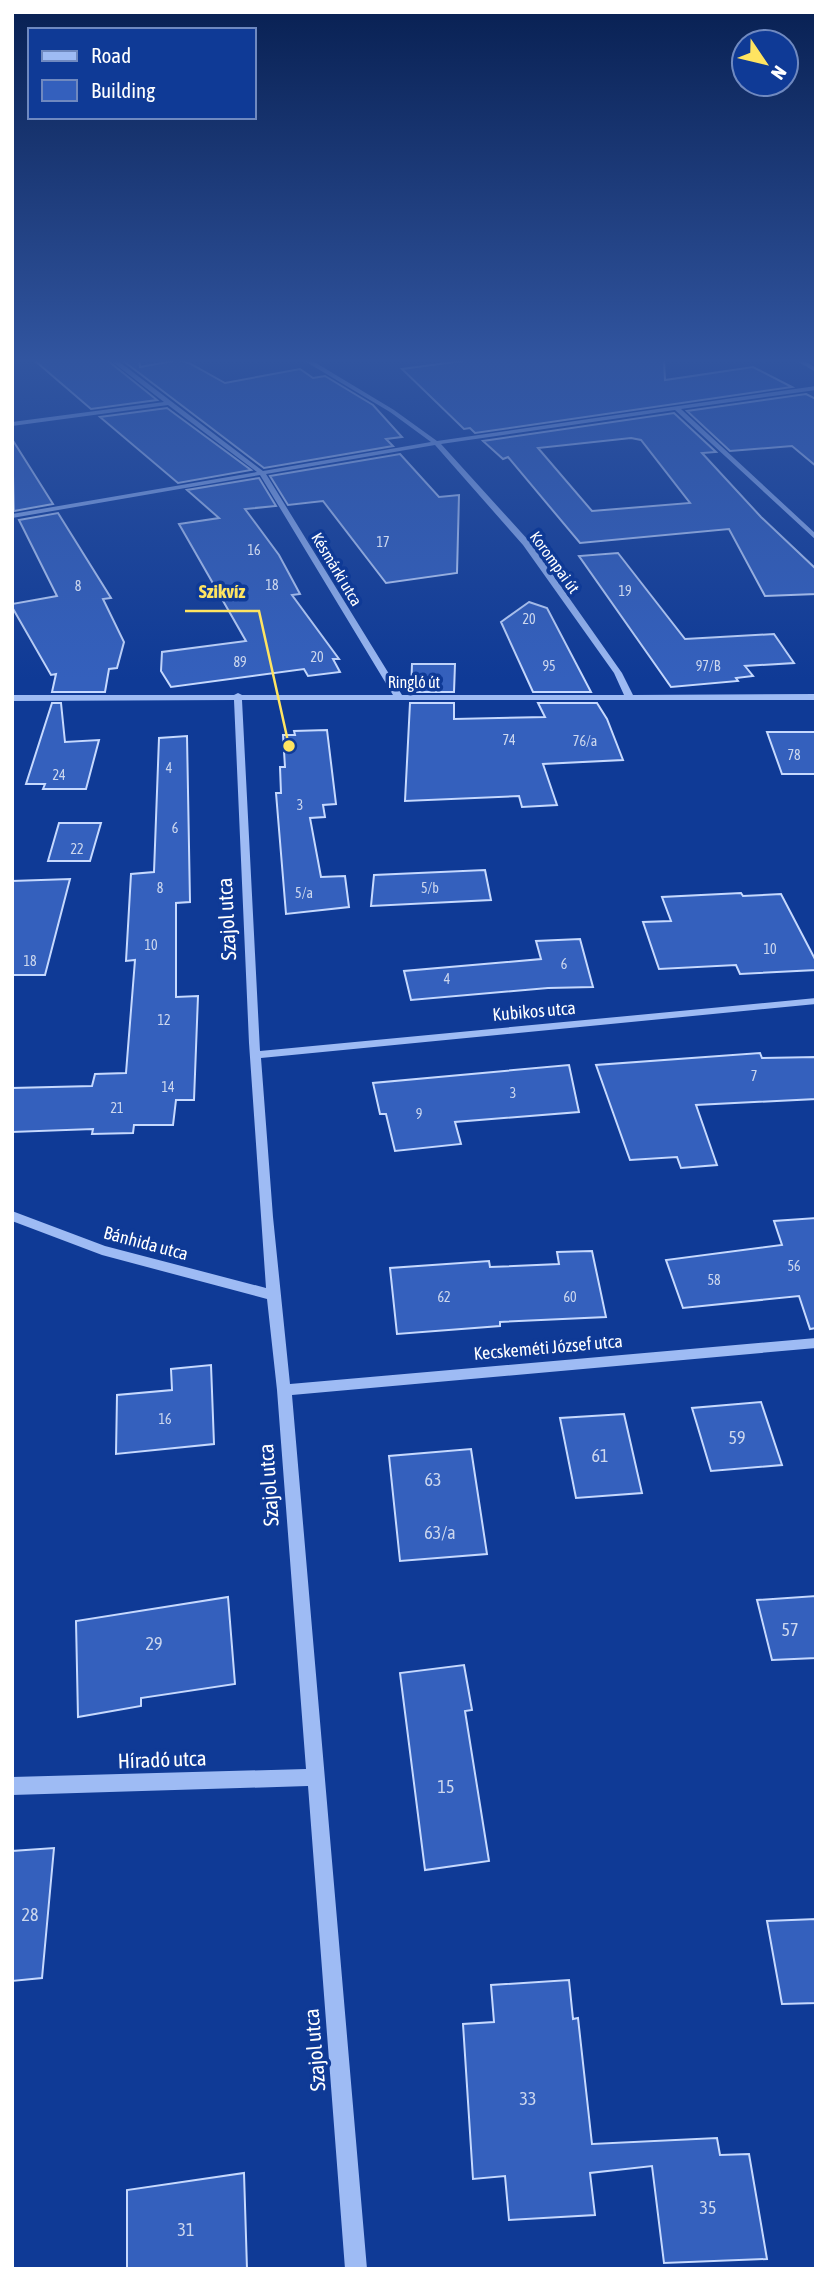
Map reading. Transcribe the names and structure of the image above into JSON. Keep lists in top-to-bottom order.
{
  "streets": {
    "street": [
      "Korompai út",
      "Késmárki utca",
      "Ringló út",
      "Szajol utca",
      "Kubikos utca",
      "Bánhida utca",
      "Kecskeméti József utca",
      "Híradó utca"
    ]
  },
  "crossings": [
    ["Korompai út", "Ringló út"],
    ["Késmárki utca", "Ringló út"],
    ["Ringló út", "Szajol utca"],
    ["Szajol utca", "Kubikos utca"],
    ["Szajol utca", "Bánhida utca"],
    ["Szajol utca", "Kecskeméti József utca"],
    ["Szajol utca", "Híradó utca"]
  ],
  "places": ["Szikvíz"],
  "house_numbers": [
    "17",
    "16",
    "18",
    "8",
    "19",
    "20",
    "20",
    "89",
    "95",
    "97/B",
    "74",
    "76/a",
    "78",
    "4",
    "24",
    "3",
    "6",
    "22",
    "8",
    "5/b",
    "5/a",
    "10",
    "10",
    "18",
    "6",
    "4",
    "12",
    "7",
    "14",
    "3",
    "21",
    "9",
    "56",
    "58",
    "62",
    "60",
    "16",
    "59",
    "61",
    "63",
    "63/a",
    "57",
    "29",
    "15",
    "28",
    "33",
    "35",
    "31"
  ],
  "legend": ["Road", "Building"],
  "north": "bottom right"
}
